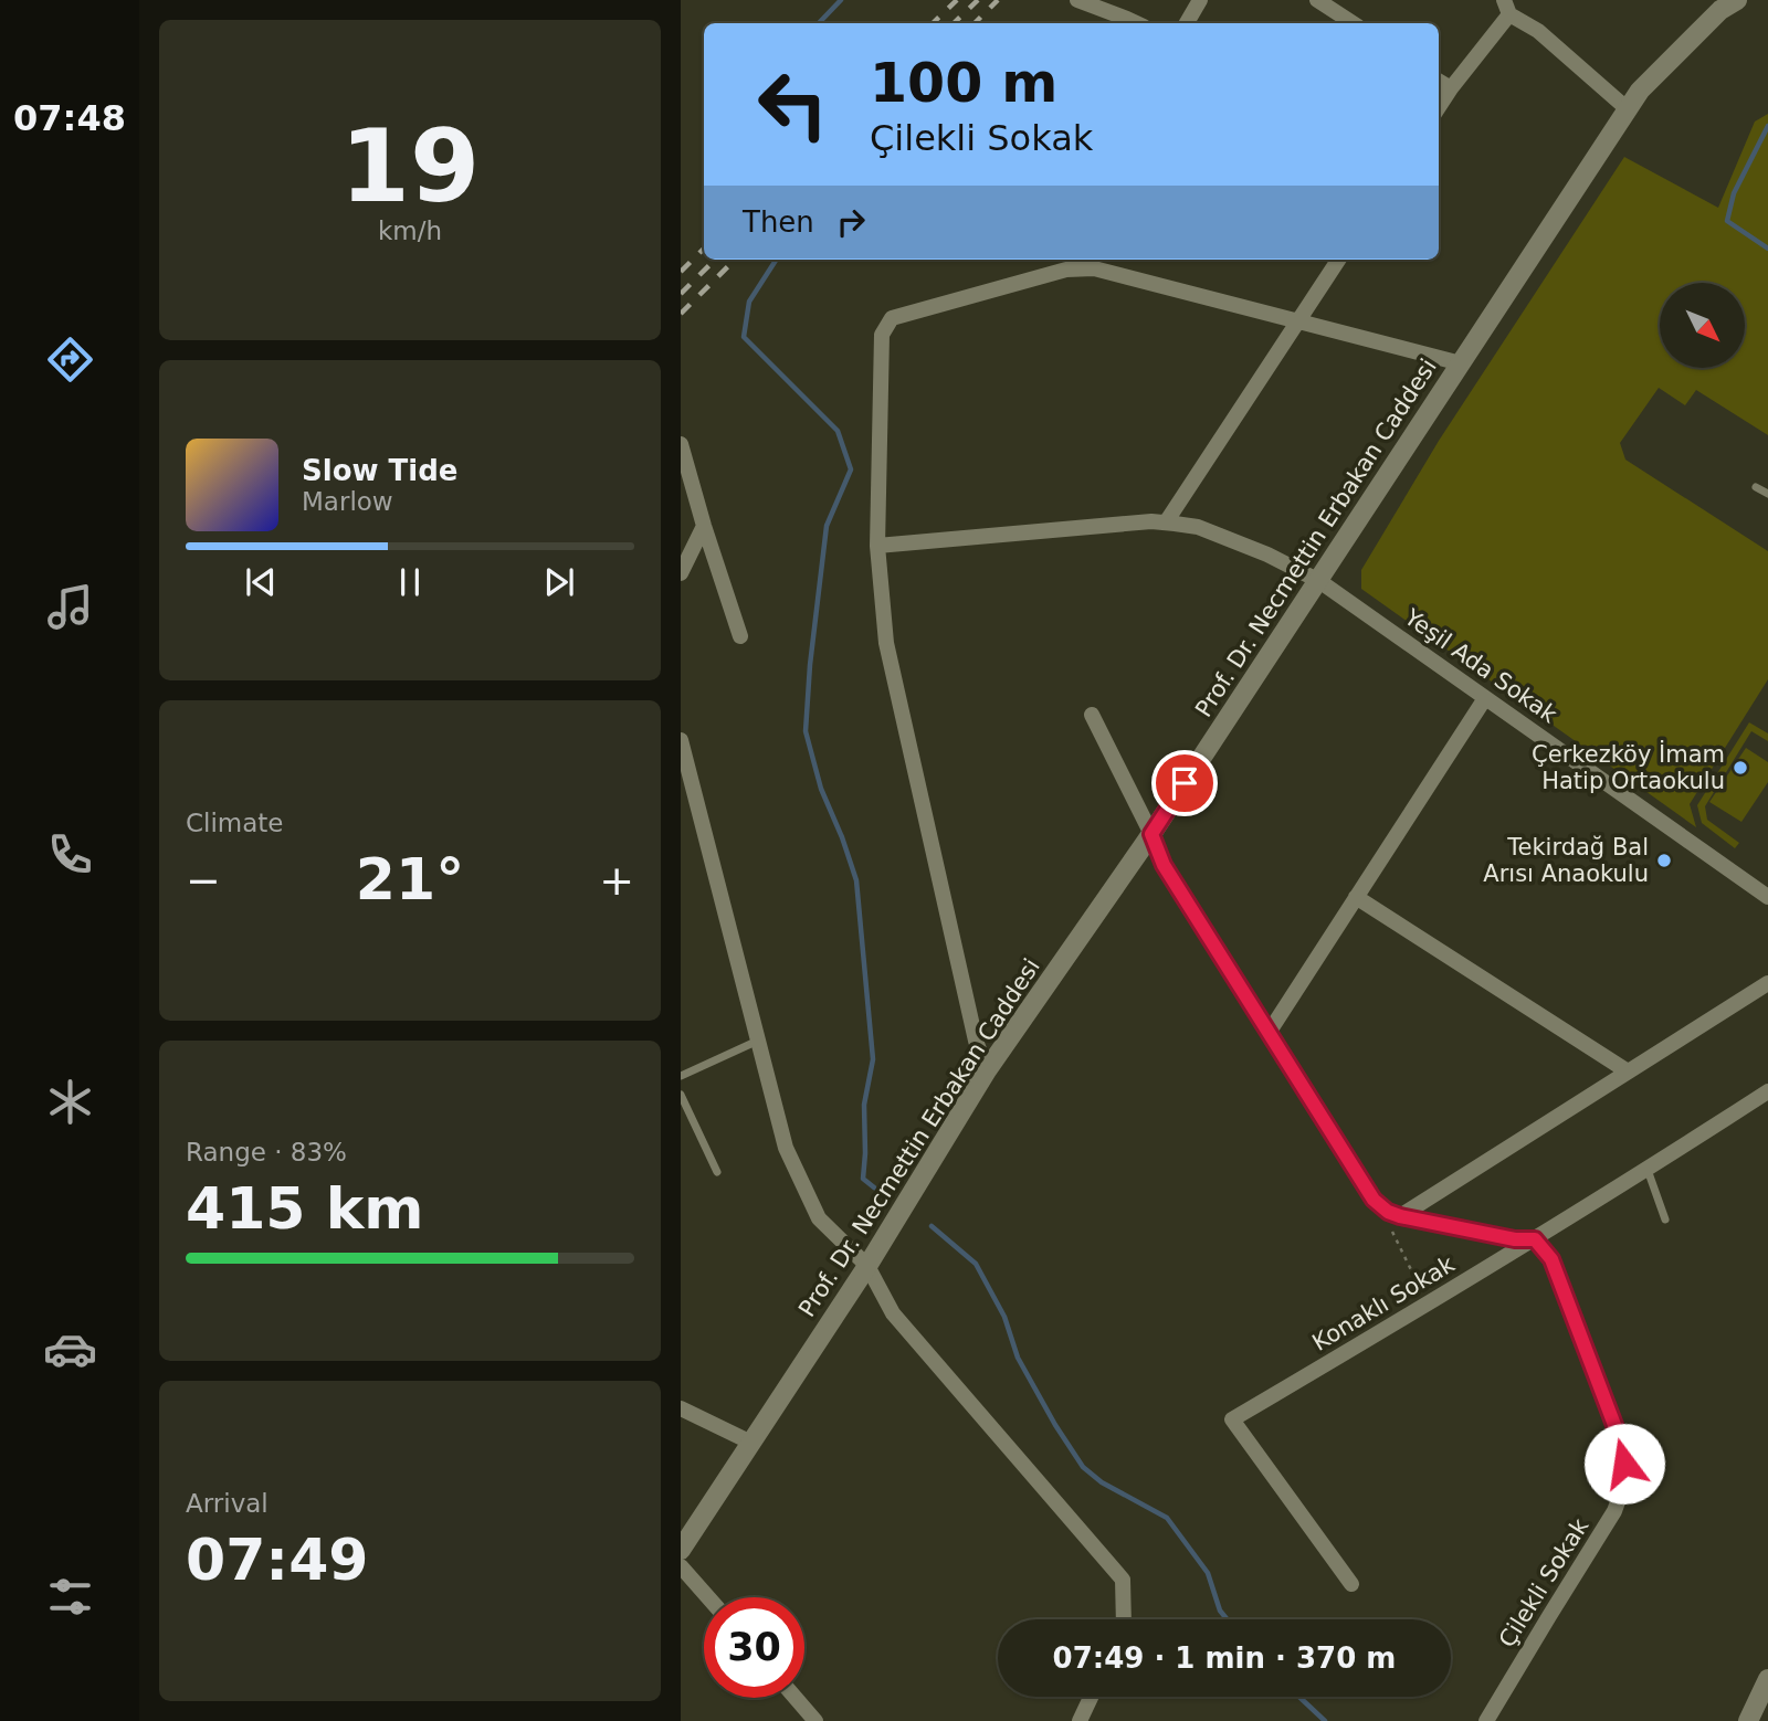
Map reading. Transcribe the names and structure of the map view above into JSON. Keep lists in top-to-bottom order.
{
  "streets": {
    "street": [
      "Prof. Dr. Necmettin Erbakan Caddesi",
      "Yeşil Ada Sokak",
      "Konaklı Sokak",
      "Çilekli Sokak"
    ]
  },
  "crossings": [
    ["Prof. Dr. Necmettin Erbakan Caddesi", "Yeşil Ada Sokak"],
    ["Konaklı Sokak", "Çilekli Sokak"]
  ],
  "places": ["Çerkezköy İmam Hatip Ortaokulu", "Tekirdağ Bal Arısı Anaokulu"],
  "north": "bottom right",
  "page": {
    "tabs": "07:48",
    "tile": [
      ["19", "km/h"],
      "Climate",
      ["Range · 83%", "415 km"],
      ["Arrival", "07:49"]
    ],
    "turn": ["100 m", "Çilekli Sokak"],
    "then": "Then",
    "song": ["Slow Tide", "Marlow"],
    "heat": ["−", "21°", "+"],
    "limit": "30",
    "trip": "07:49 · 1 min · 370 m"
  }
}
